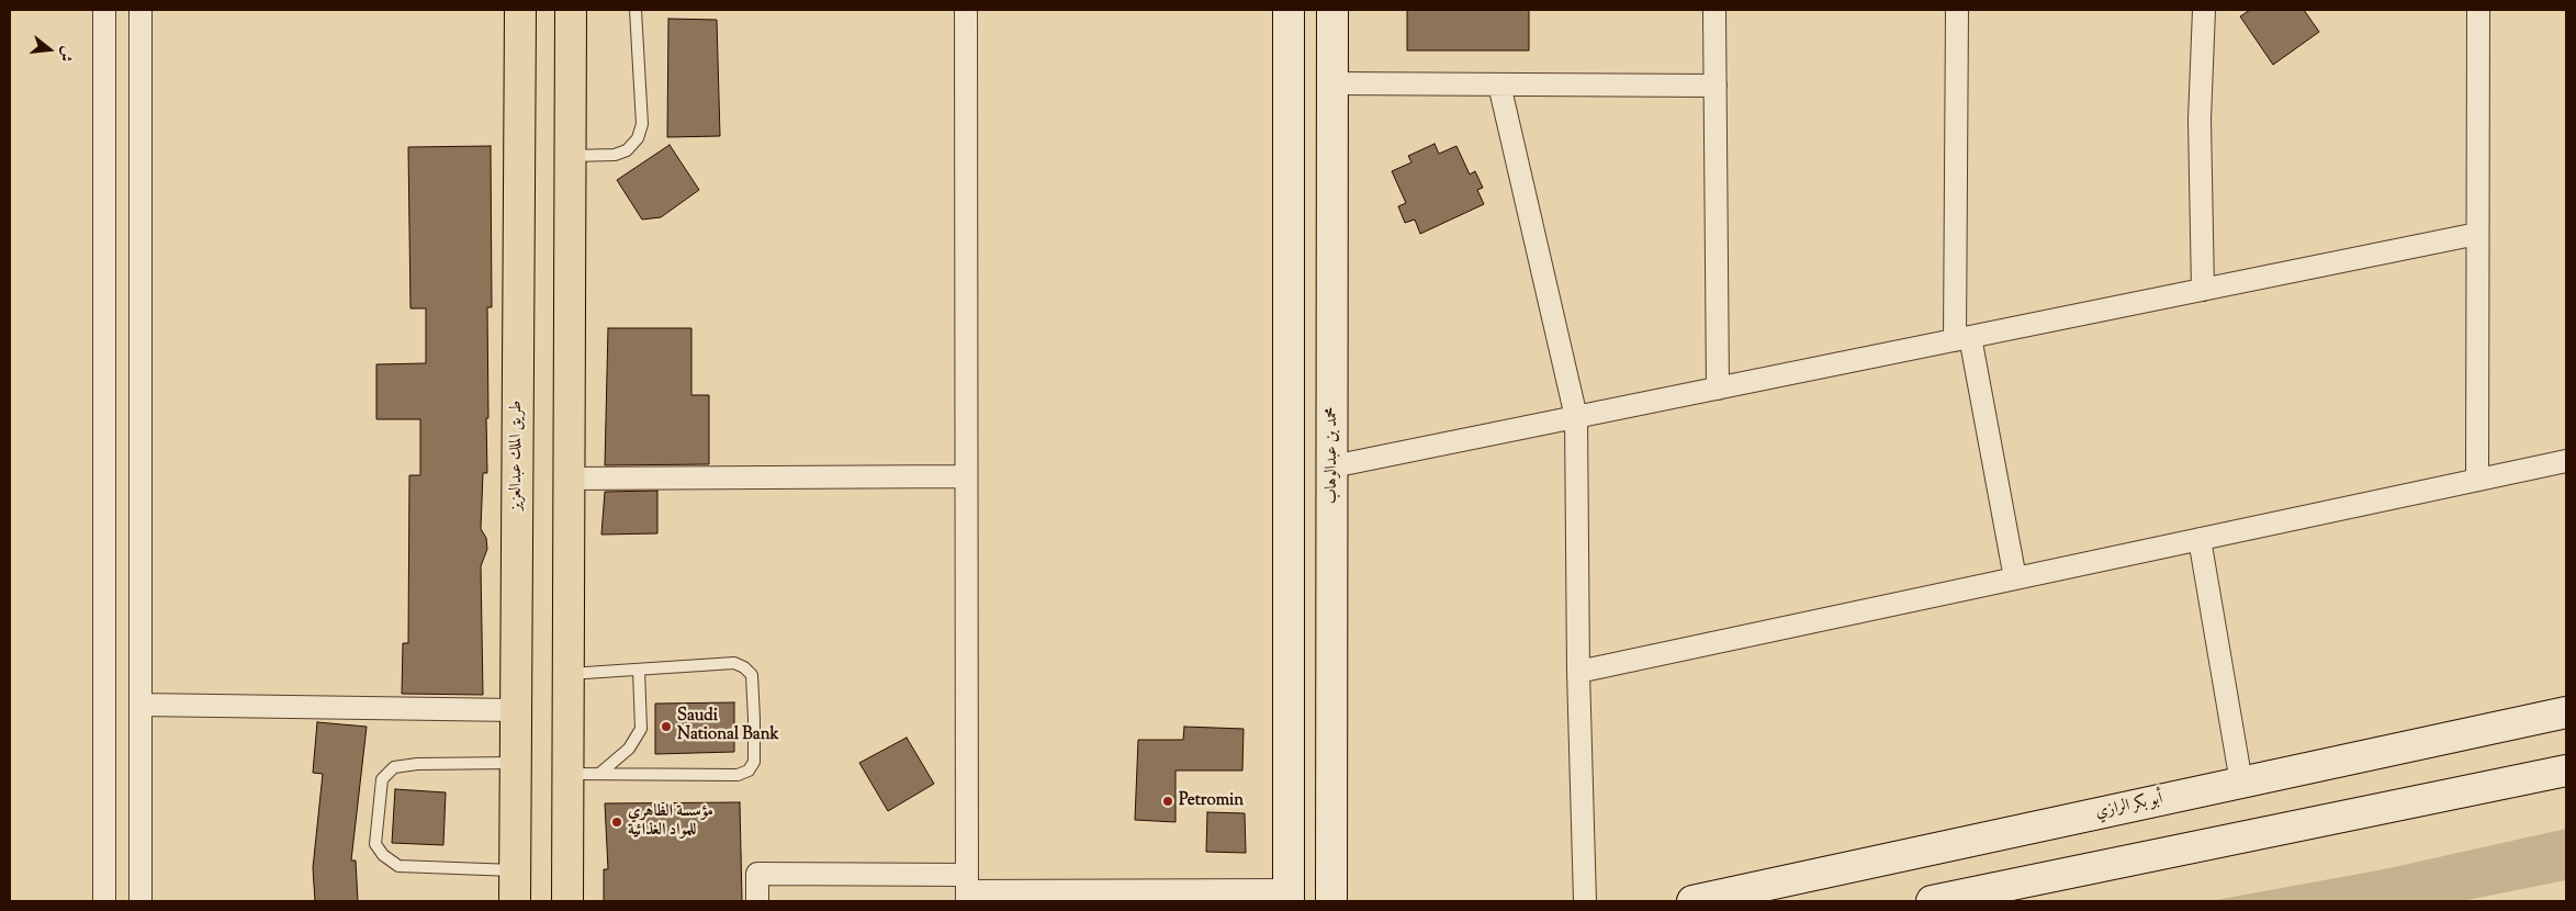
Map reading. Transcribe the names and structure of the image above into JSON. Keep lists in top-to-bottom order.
{
  "streets": {
    "highway": ["طريق الملك عبدالعزيز"],
    "street": ["محمد بن عبدالوهاب", "أبو بكر الرازي"]
  },
  "places": ["Saudi National Bank", "Petromin", "مؤسسة الظاهري للمواد الغذائية"],
  "north": "right"
}
